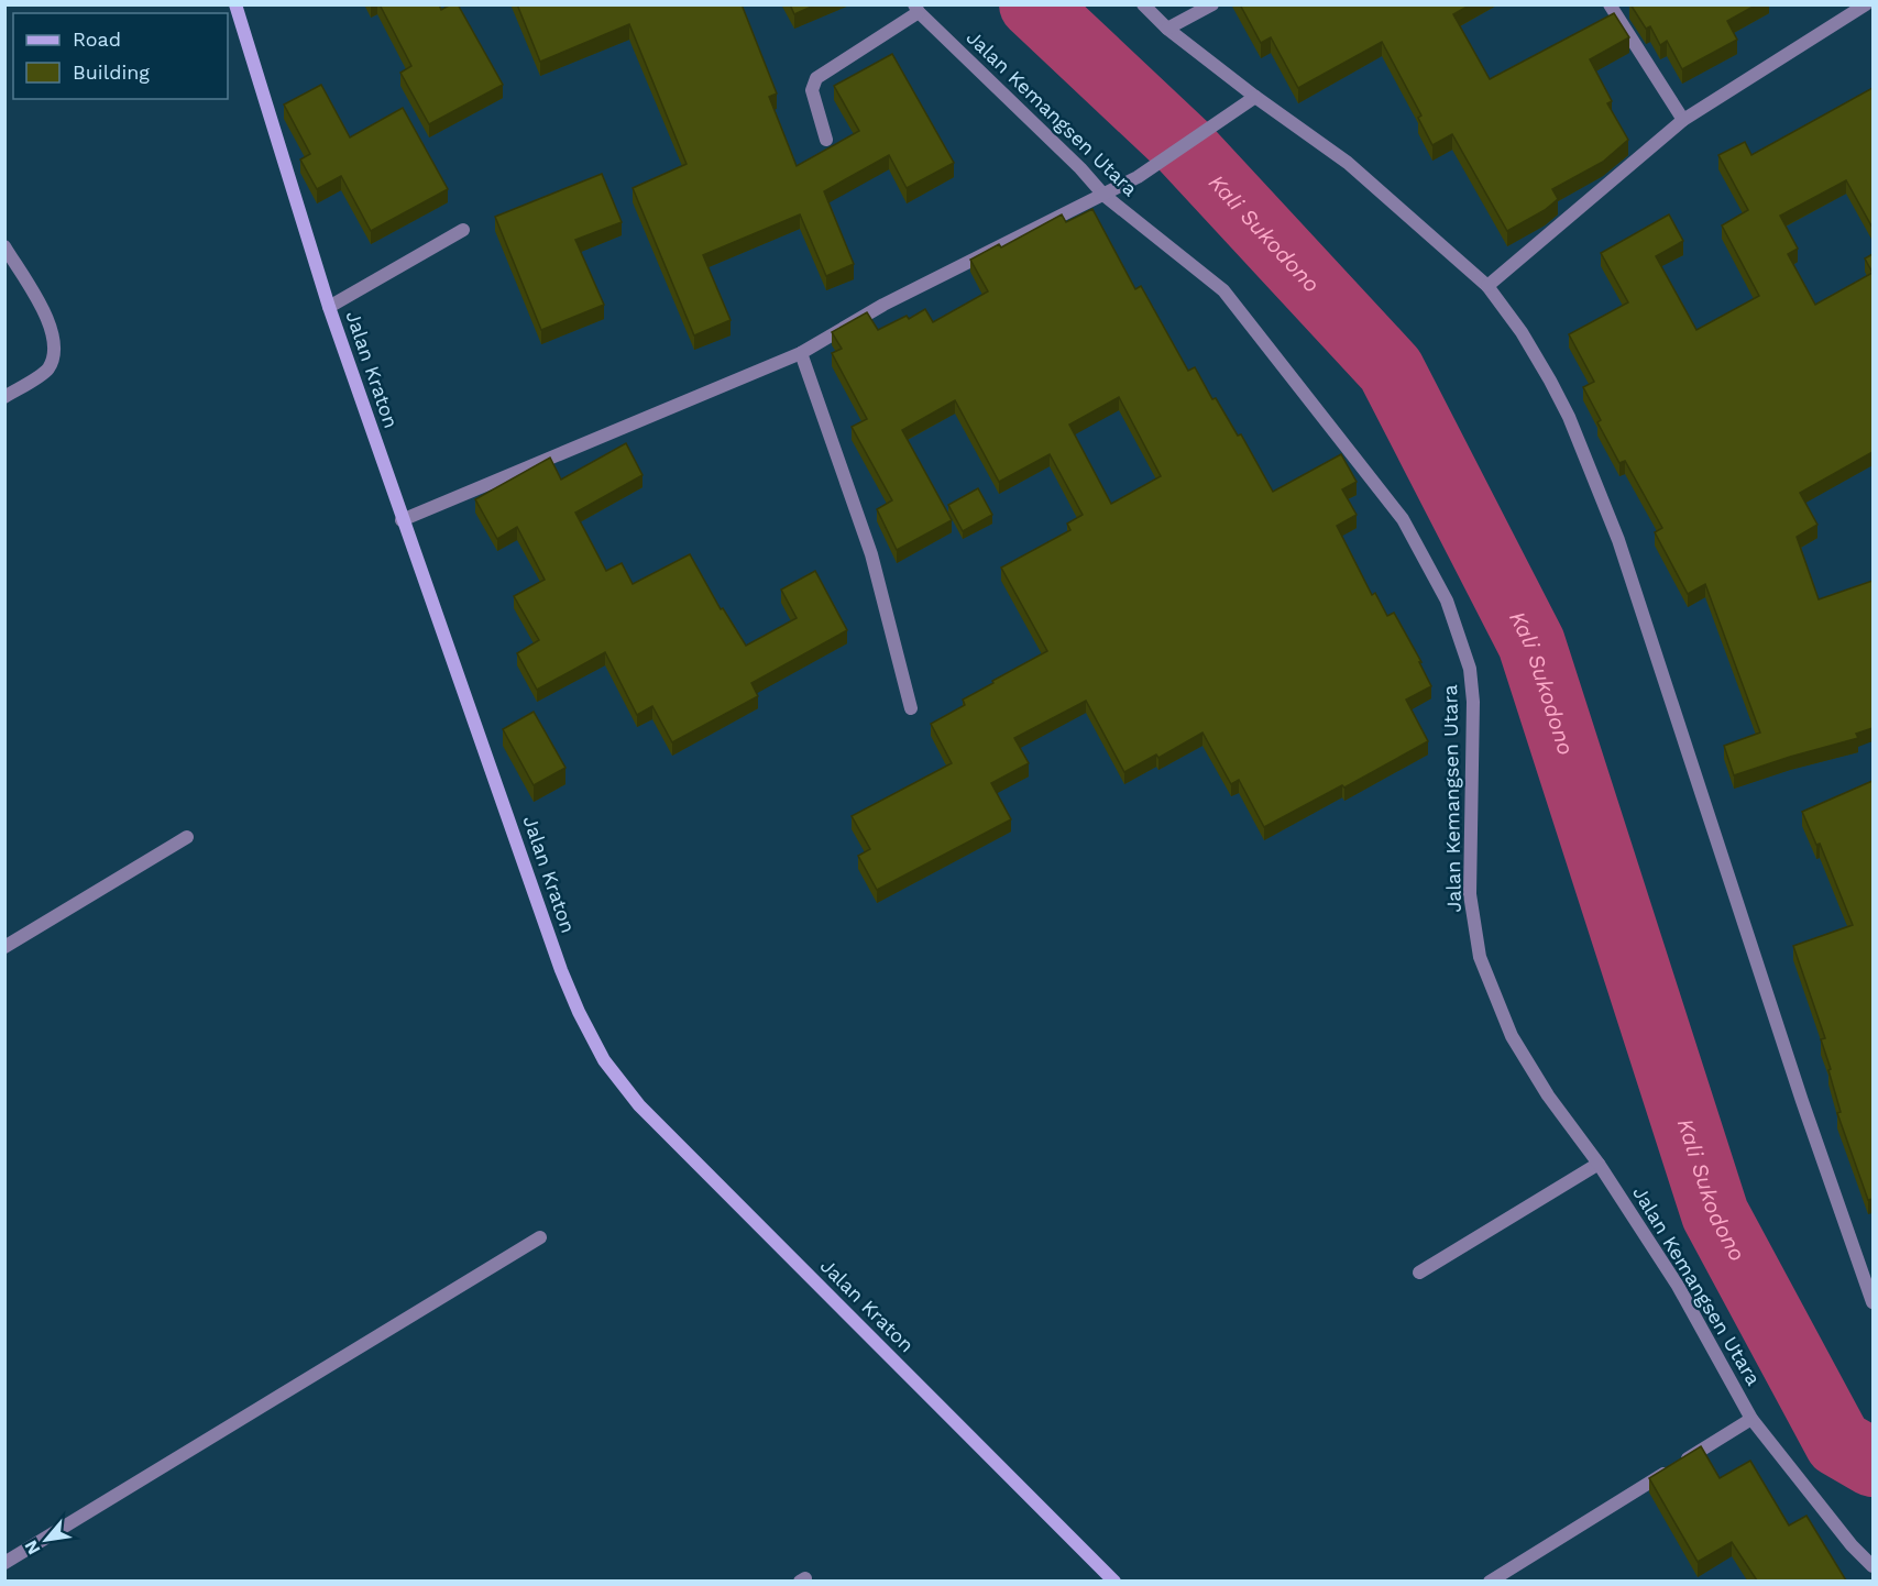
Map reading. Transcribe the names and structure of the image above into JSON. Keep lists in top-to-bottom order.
{
  "streets": {
    "street": ["Jalan Kemangsen Utara", "Jalan Kraton"]
  },
  "water": ["Kali Sukodono"],
  "legend": ["Road", "Building"],
  "north": "bottom left"
}
